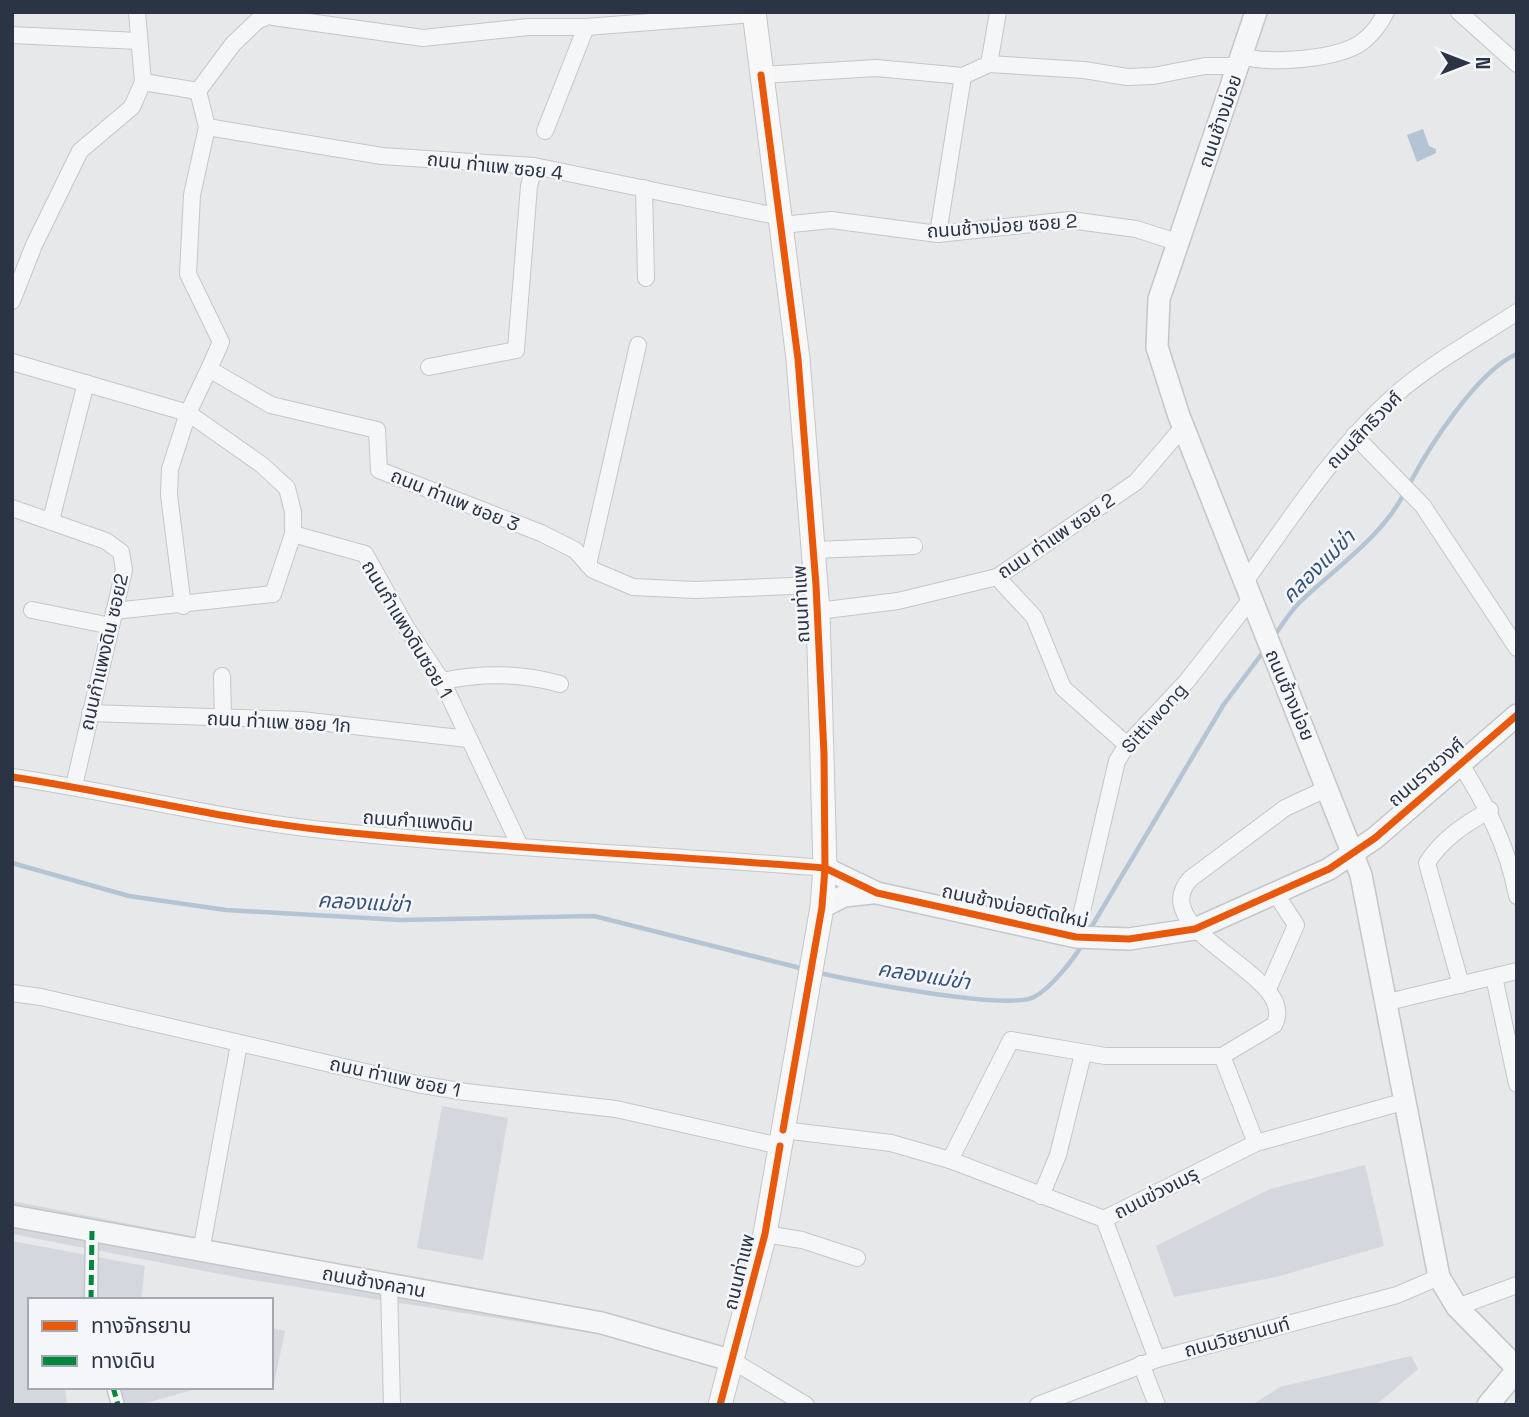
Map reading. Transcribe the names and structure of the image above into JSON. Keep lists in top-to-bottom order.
{
  "streets": {
    "main road": ["ถนนท่าแพ"],
    "street": [
      "ถนนช้างม่อย",
      "ถนน ท่าแพ ซอย 4",
      "ถนนช้างม่อย ซอย 2",
      "ถนนสิทธิวงศ์",
      "ถนน ท่าแพ ซอย 3",
      "ถนน ท่าแพ ซอย 2",
      "ถนนกำแพงดินซอย 1",
      "ถนนกำแพงดิน ซอย2",
      "Sittiwong",
      "ถนน ท่าแพ ซอย 1ก",
      "ถนนราชวงศ์",
      "ถนนกำแพงดิน",
      "ถนนช้างม่อยตัดใหม่",
      "ถนน ท่าแพ ซอย 1",
      "ถนนข่วงเมรุ",
      "ถนนช้างคลาน",
      "ถนนวิชยานนท์"
    ]
  },
  "crossings": [
    ["ถนนช้างม่อย", "ถนนช้างม่อย ซอย 2"],
    ["ถนนช้างม่อย", "ถนนสิทธิวงศ์"],
    ["ถนนช้างม่อย", "ถนน ท่าแพ ซอย 2"],
    ["ถนนช้างม่อย", "Sittiwong"],
    ["ถนนช้างม่อย", "ถนนราชวงศ์"],
    ["ถนนช้างม่อย", "ถนนช้างม่อยตัดใหม่"],
    ["ถนนช้างม่อย", "ถนนข่วงเมรุ"],
    ["ถนนช้างม่อย", "ถนนวิชยานนท์"],
    ["ถนน ท่าแพ ซอย 4", "ถนนช้างม่อย ซอย 2"],
    ["ถนน ท่าแพ ซอย 4", "ถนนท่าแพ"],
    ["ถนนช้างม่อย ซอย 2", "ถนนท่าแพ"],
    ["ถนนสิทธิวงศ์", "Sittiwong"],
    ["ถนน ท่าแพ ซอย 3", "ถนนท่าแพ"],
    ["ถนน ท่าแพ ซอย 2", "ถนนท่าแพ"],
    ["ถนนท่าแพ", "ถนนกำแพงดิน"],
    ["ถนนท่าแพ", "ถนนช้างม่อยตัดใหม่"],
    ["ถนนท่าแพ", "ถนน ท่าแพ ซอย 1"],
    ["ถนนท่าแพ", "ถนนข่วงเมรุ"],
    ["ถนนท่าแพ", "ถนนช้างคลาน"],
    ["ถนนกำแพงดินซอย 1", "ถนน ท่าแพ ซอย 1ก"],
    ["ถนนกำแพงดินซอย 1", "ถนนกำแพงดิน"],
    ["ถนนกำแพงดิน ซอย2", "ถนน ท่าแพ ซอย 1ก"],
    ["ถนนกำแพงดิน ซอย2", "ถนนกำแพงดิน"],
    ["Sittiwong", "ถนนช้างม่อยตัดใหม่"],
    ["ถนนราชวงศ์", "ถนนช้างม่อยตัดใหม่"],
    ["ถนนกำแพงดิน", "ถนนช้างม่อยตัดใหม่"],
    ["ถนน ท่าแพ ซอย 1", "ถนนข่วงเมรุ"]
  ],
  "water": ["คลองแม่ข่า"],
  "legend": ["ทางจักรยาน", "ทางเดิน"],
  "north": "right"
}
